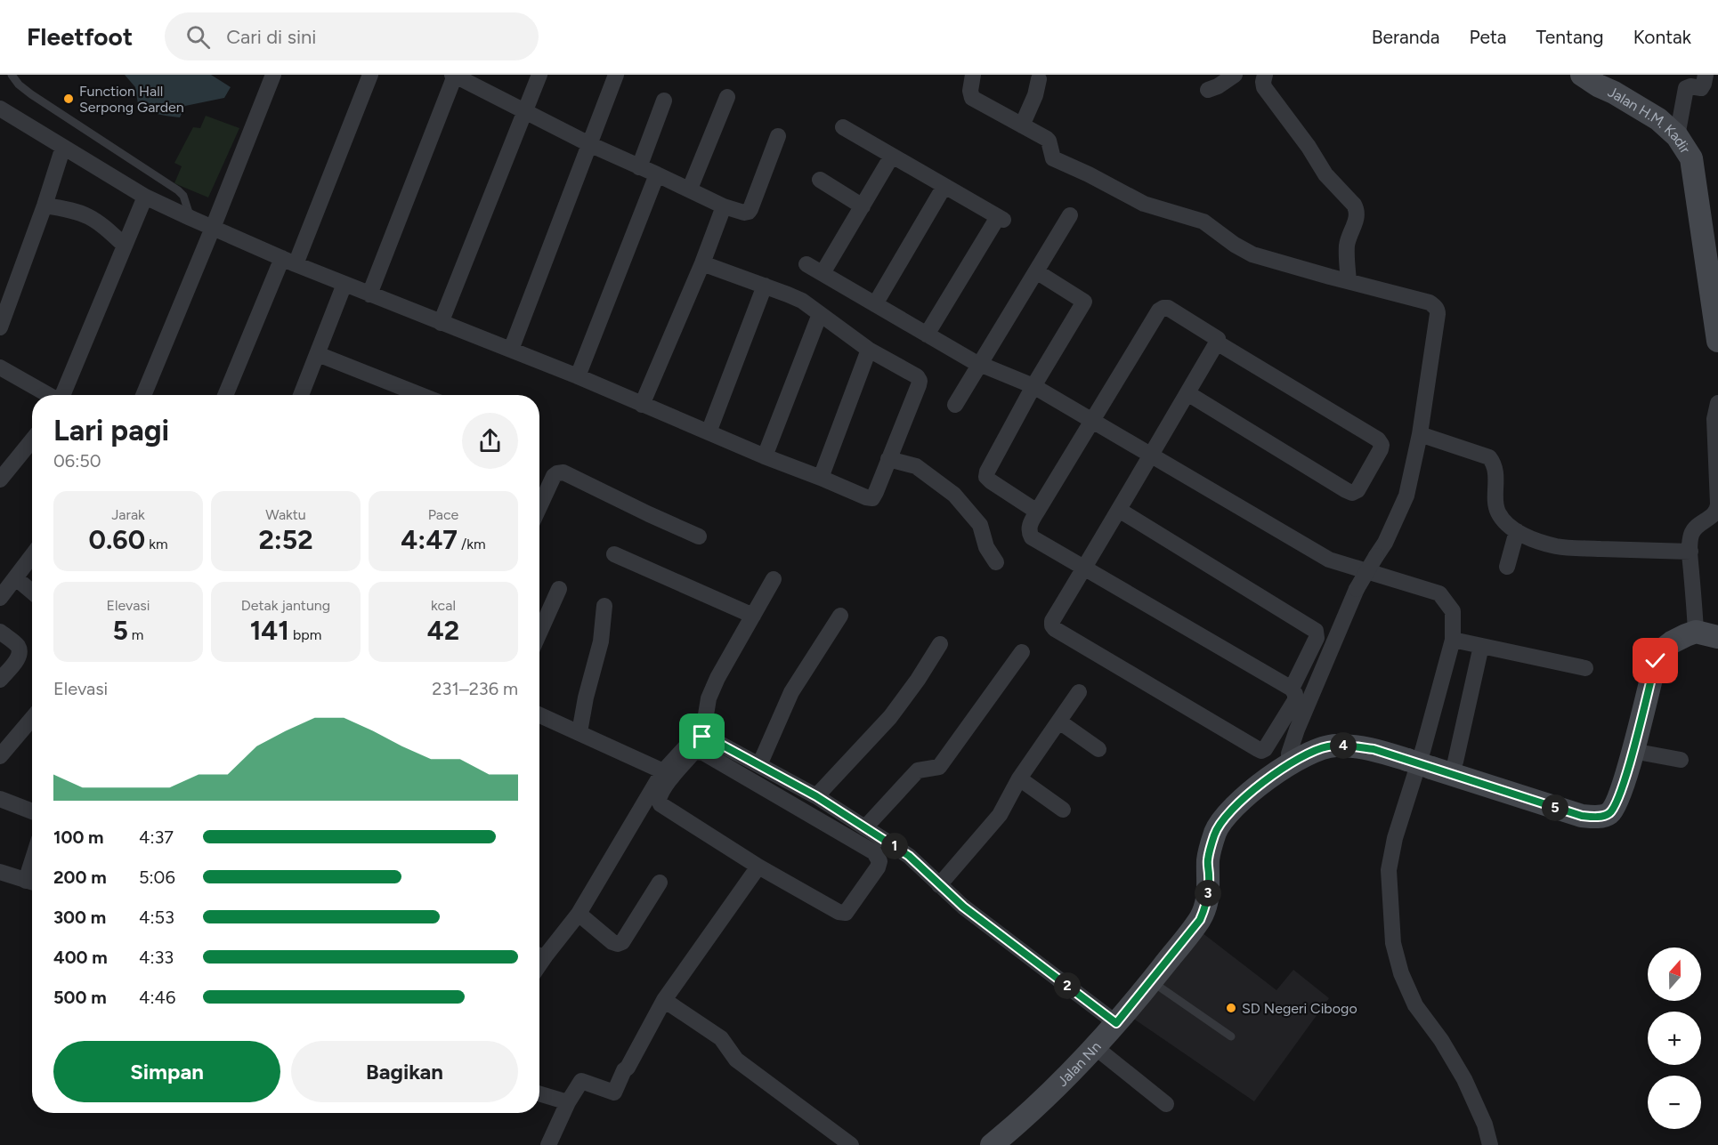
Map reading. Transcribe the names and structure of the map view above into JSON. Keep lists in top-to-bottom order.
{
  "streets": {
    "street": ["Jalan H.M. Kadir", "Jalan Nn"]
  },
  "places": ["Function Hall Serpong Garden", "SD Negeri Cibogo"],
  "north": "top",
  "page": {
    "header": "Fleetfoot",
    "search": "Cari di sini",
    "nav": [
      "Beranda",
      "Peta",
      "Tentang",
      "Kontak"
    ],
    "heading": ["Lari pagi", "06:50"],
    "stats": [
      ["Jarak", "0.60 km"],
      ["Waktu", "2:52"],
      ["Pace", "4:47 /km"],
      ["Elevasi", "5 m"],
      ["Detak jantung", "141 bpm"],
      ["kcal", "42"]
    ],
    "chart": ["Elevasi", "231–236 m"],
    "pins": [
      "4",
      "5",
      "1",
      "3",
      "2"
    ],
    "list": [
      {
        "name": "100 m",
        "note": "4:37"
      },
      {
        "name": "200 m",
        "note": "5:06"
      },
      {
        "name": "300 m",
        "note": "4:53"
      },
      {
        "name": "400 m",
        "note": "4:33"
      },
      {
        "name": "500 m",
        "note": "4:46"
      }
    ],
    "map_buttons": ["+", "−"],
    "buttons": ["Simpan", "Bagikan"]
  }
}
